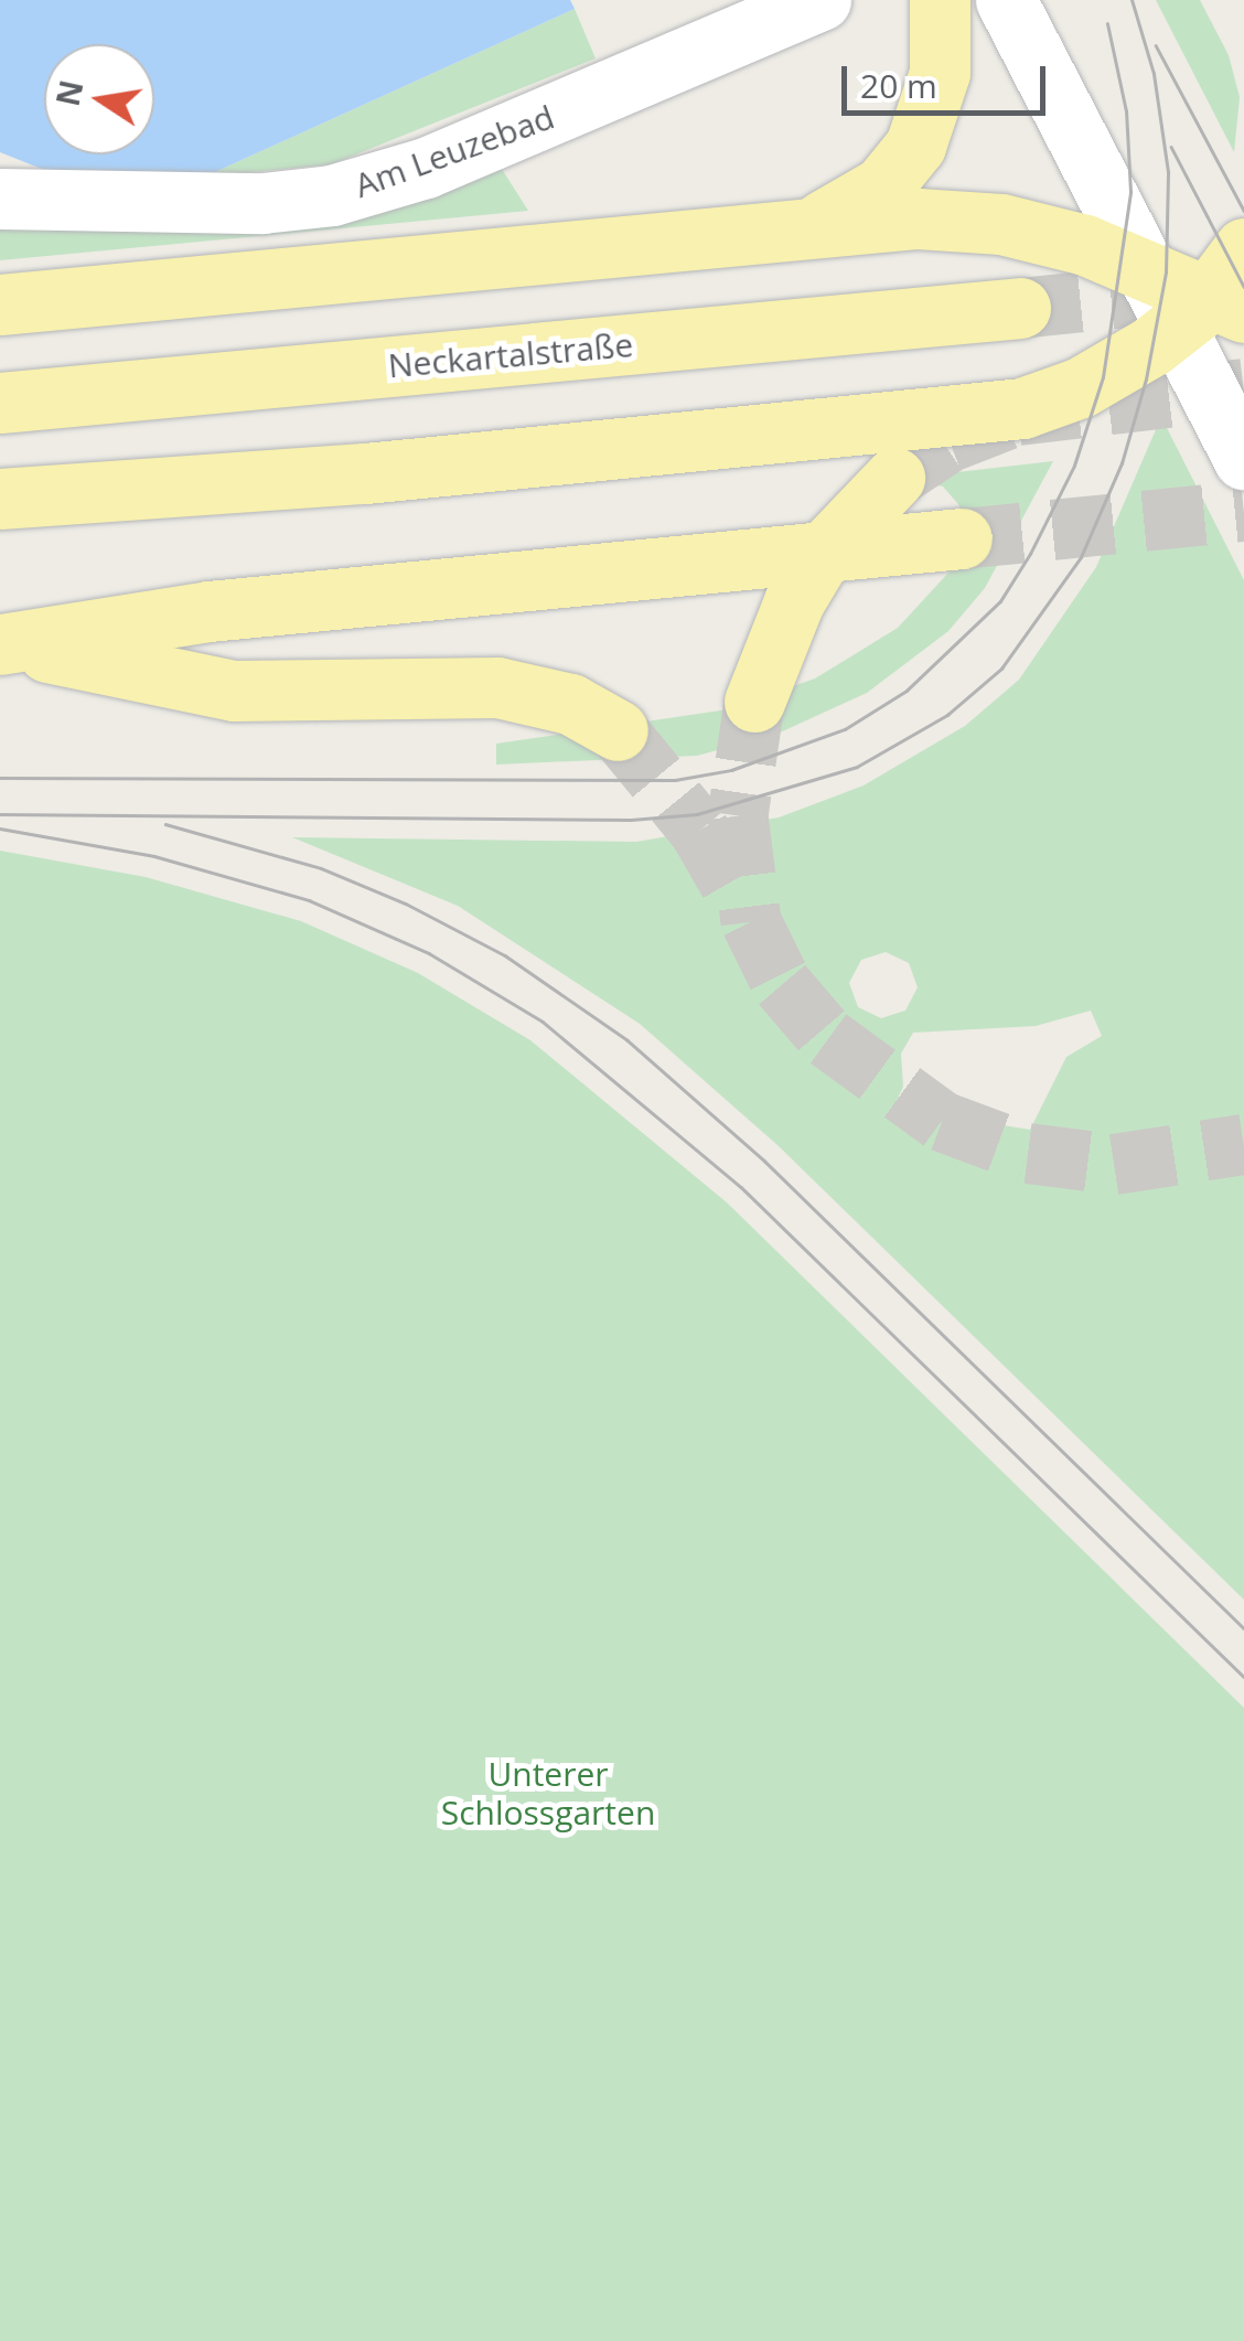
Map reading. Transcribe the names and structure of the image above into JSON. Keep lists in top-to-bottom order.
{
  "streets": {
    "main road": ["Neckartalstraße"],
    "street": ["Am Leuzebad"]
  },
  "parks": ["Unterer Schlossgarten"],
  "scale_bar": "20 m",
  "north": "left"
}
